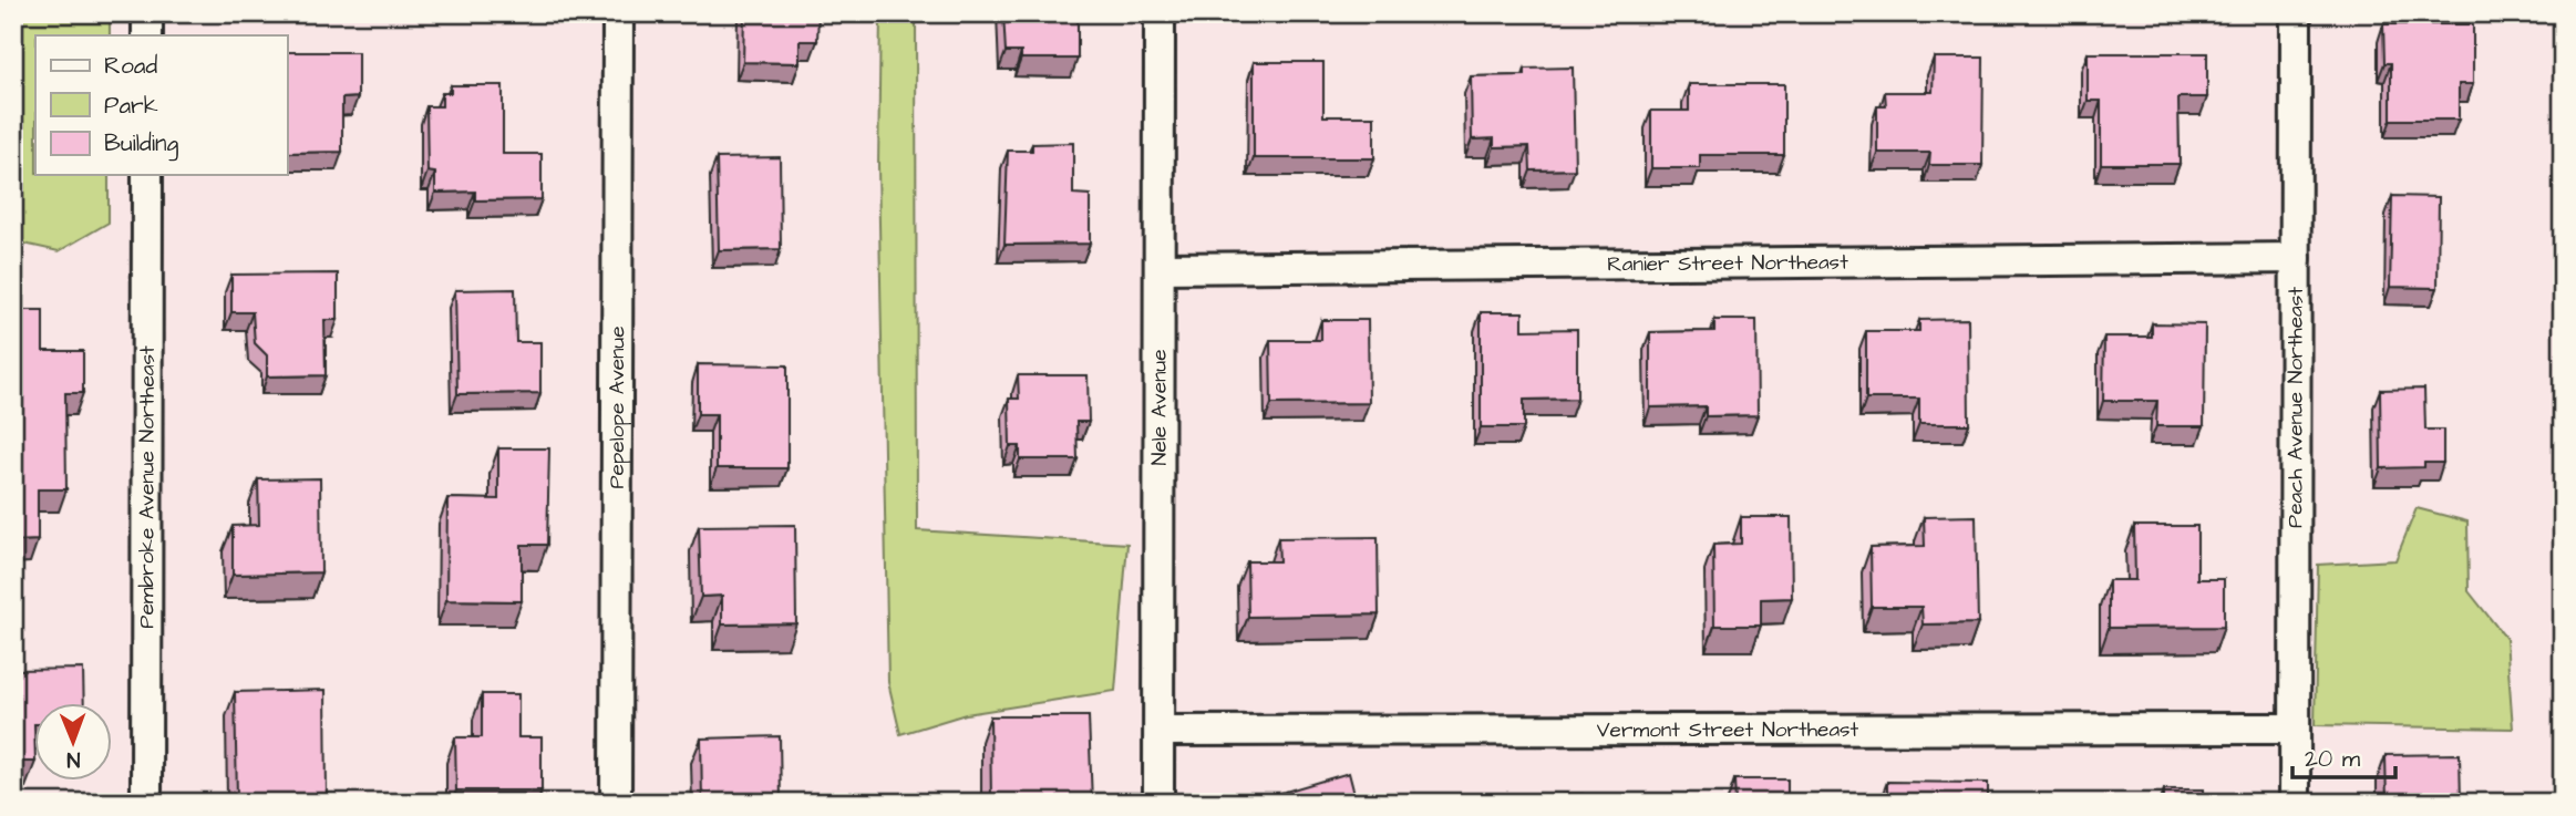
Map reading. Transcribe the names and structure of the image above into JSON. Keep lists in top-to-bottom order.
{
  "streets": {
    "street": [
      "Ranier Street Northeast",
      "Pepelope Avenue",
      "Nele Avenue",
      "Peach Avenue Northeast",
      "Pembroke Avenue Northeast",
      "Vermont Street Northeast"
    ]
  },
  "crossings": [
    ["Ranier Street Northeast", "Nele Avenue"],
    ["Ranier Street Northeast", "Peach Avenue Northeast"],
    ["Nele Avenue", "Vermont Street Northeast"],
    ["Peach Avenue Northeast", "Vermont Street Northeast"]
  ],
  "legend": ["Road", "Park", "Building"],
  "scale_bar": "20 m",
  "north": "bottom"
}
